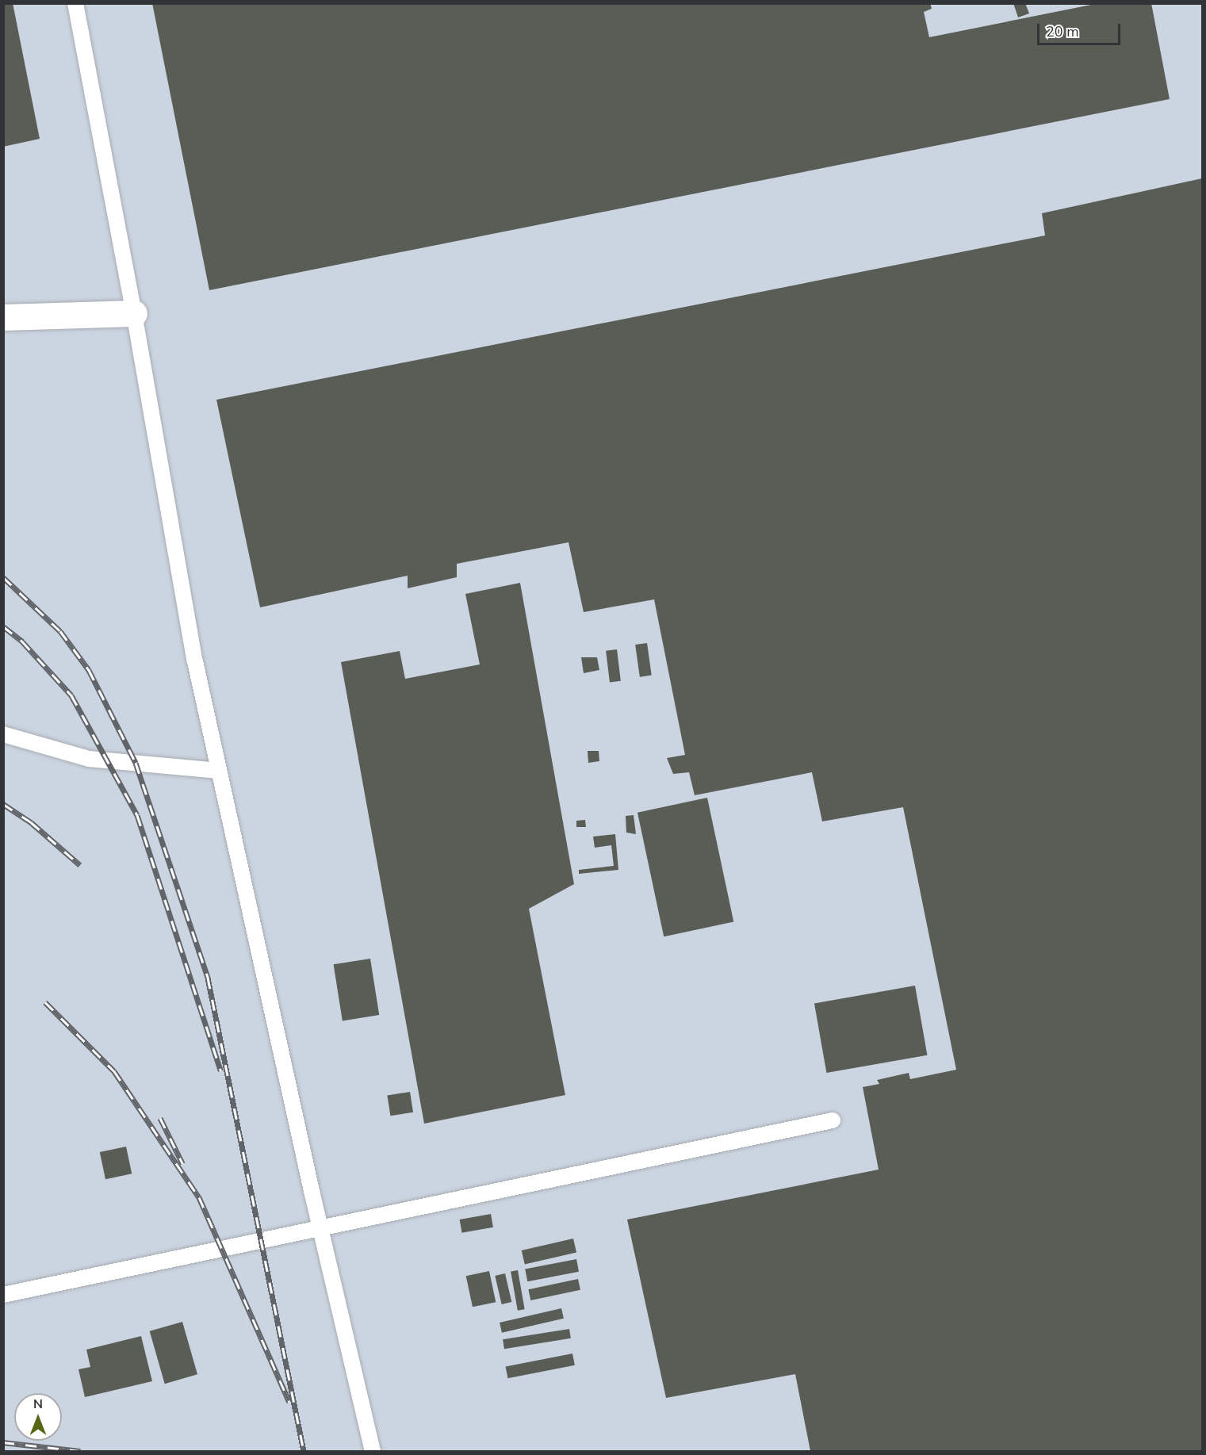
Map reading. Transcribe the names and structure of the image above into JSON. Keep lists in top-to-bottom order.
{
  "scale_bar": "20 m",
  "north": "top"
}
